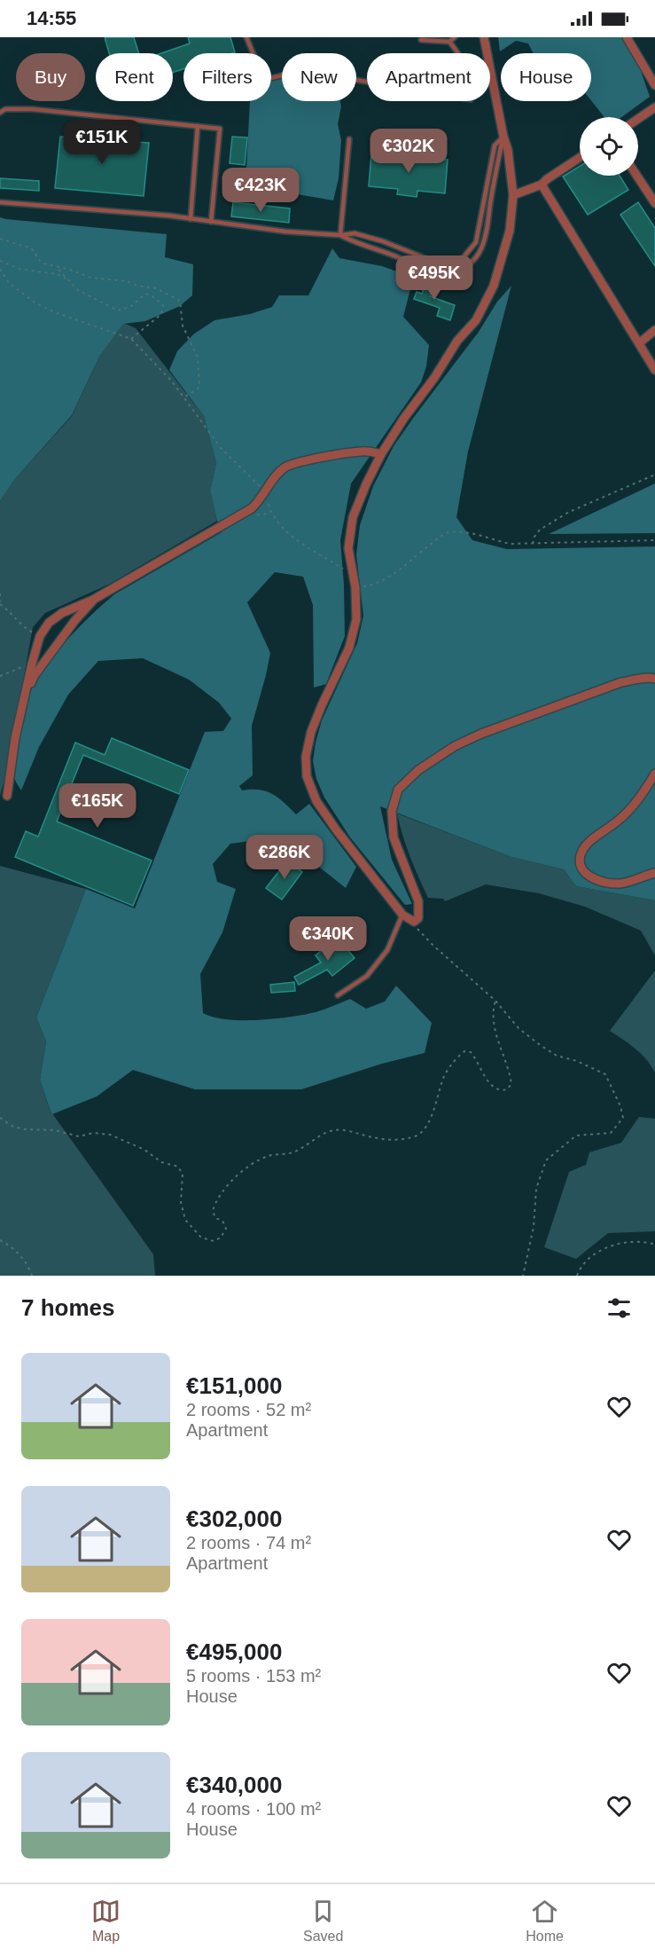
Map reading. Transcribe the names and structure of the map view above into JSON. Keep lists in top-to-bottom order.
{
  "page": {
    "status": "14:55",
    "chip": [
      "Buy",
      "Rent",
      "Filters",
      "New",
      "Apartment",
      "House"
    ],
    "price": [
      "€151K",
      "€302K",
      "€423K",
      "€495K",
      "€165K",
      "€286K",
      "€340K"
    ],
    "heading": "7 homes",
    "list": [
      {
        "name": "€151,000",
        "note": "2 rooms · 52 m² · Apartment"
      },
      {
        "name": "€302,000",
        "note": "2 rooms · 74 m² · Apartment"
      },
      {
        "name": "€495,000",
        "note": "5 rooms · 153 m² · House"
      },
      {
        "name": "€340,000",
        "note": "4 rooms · 100 m² · House"
      }
    ],
    "tabs": ["Map", "Saved", "Home"]
  }
}
